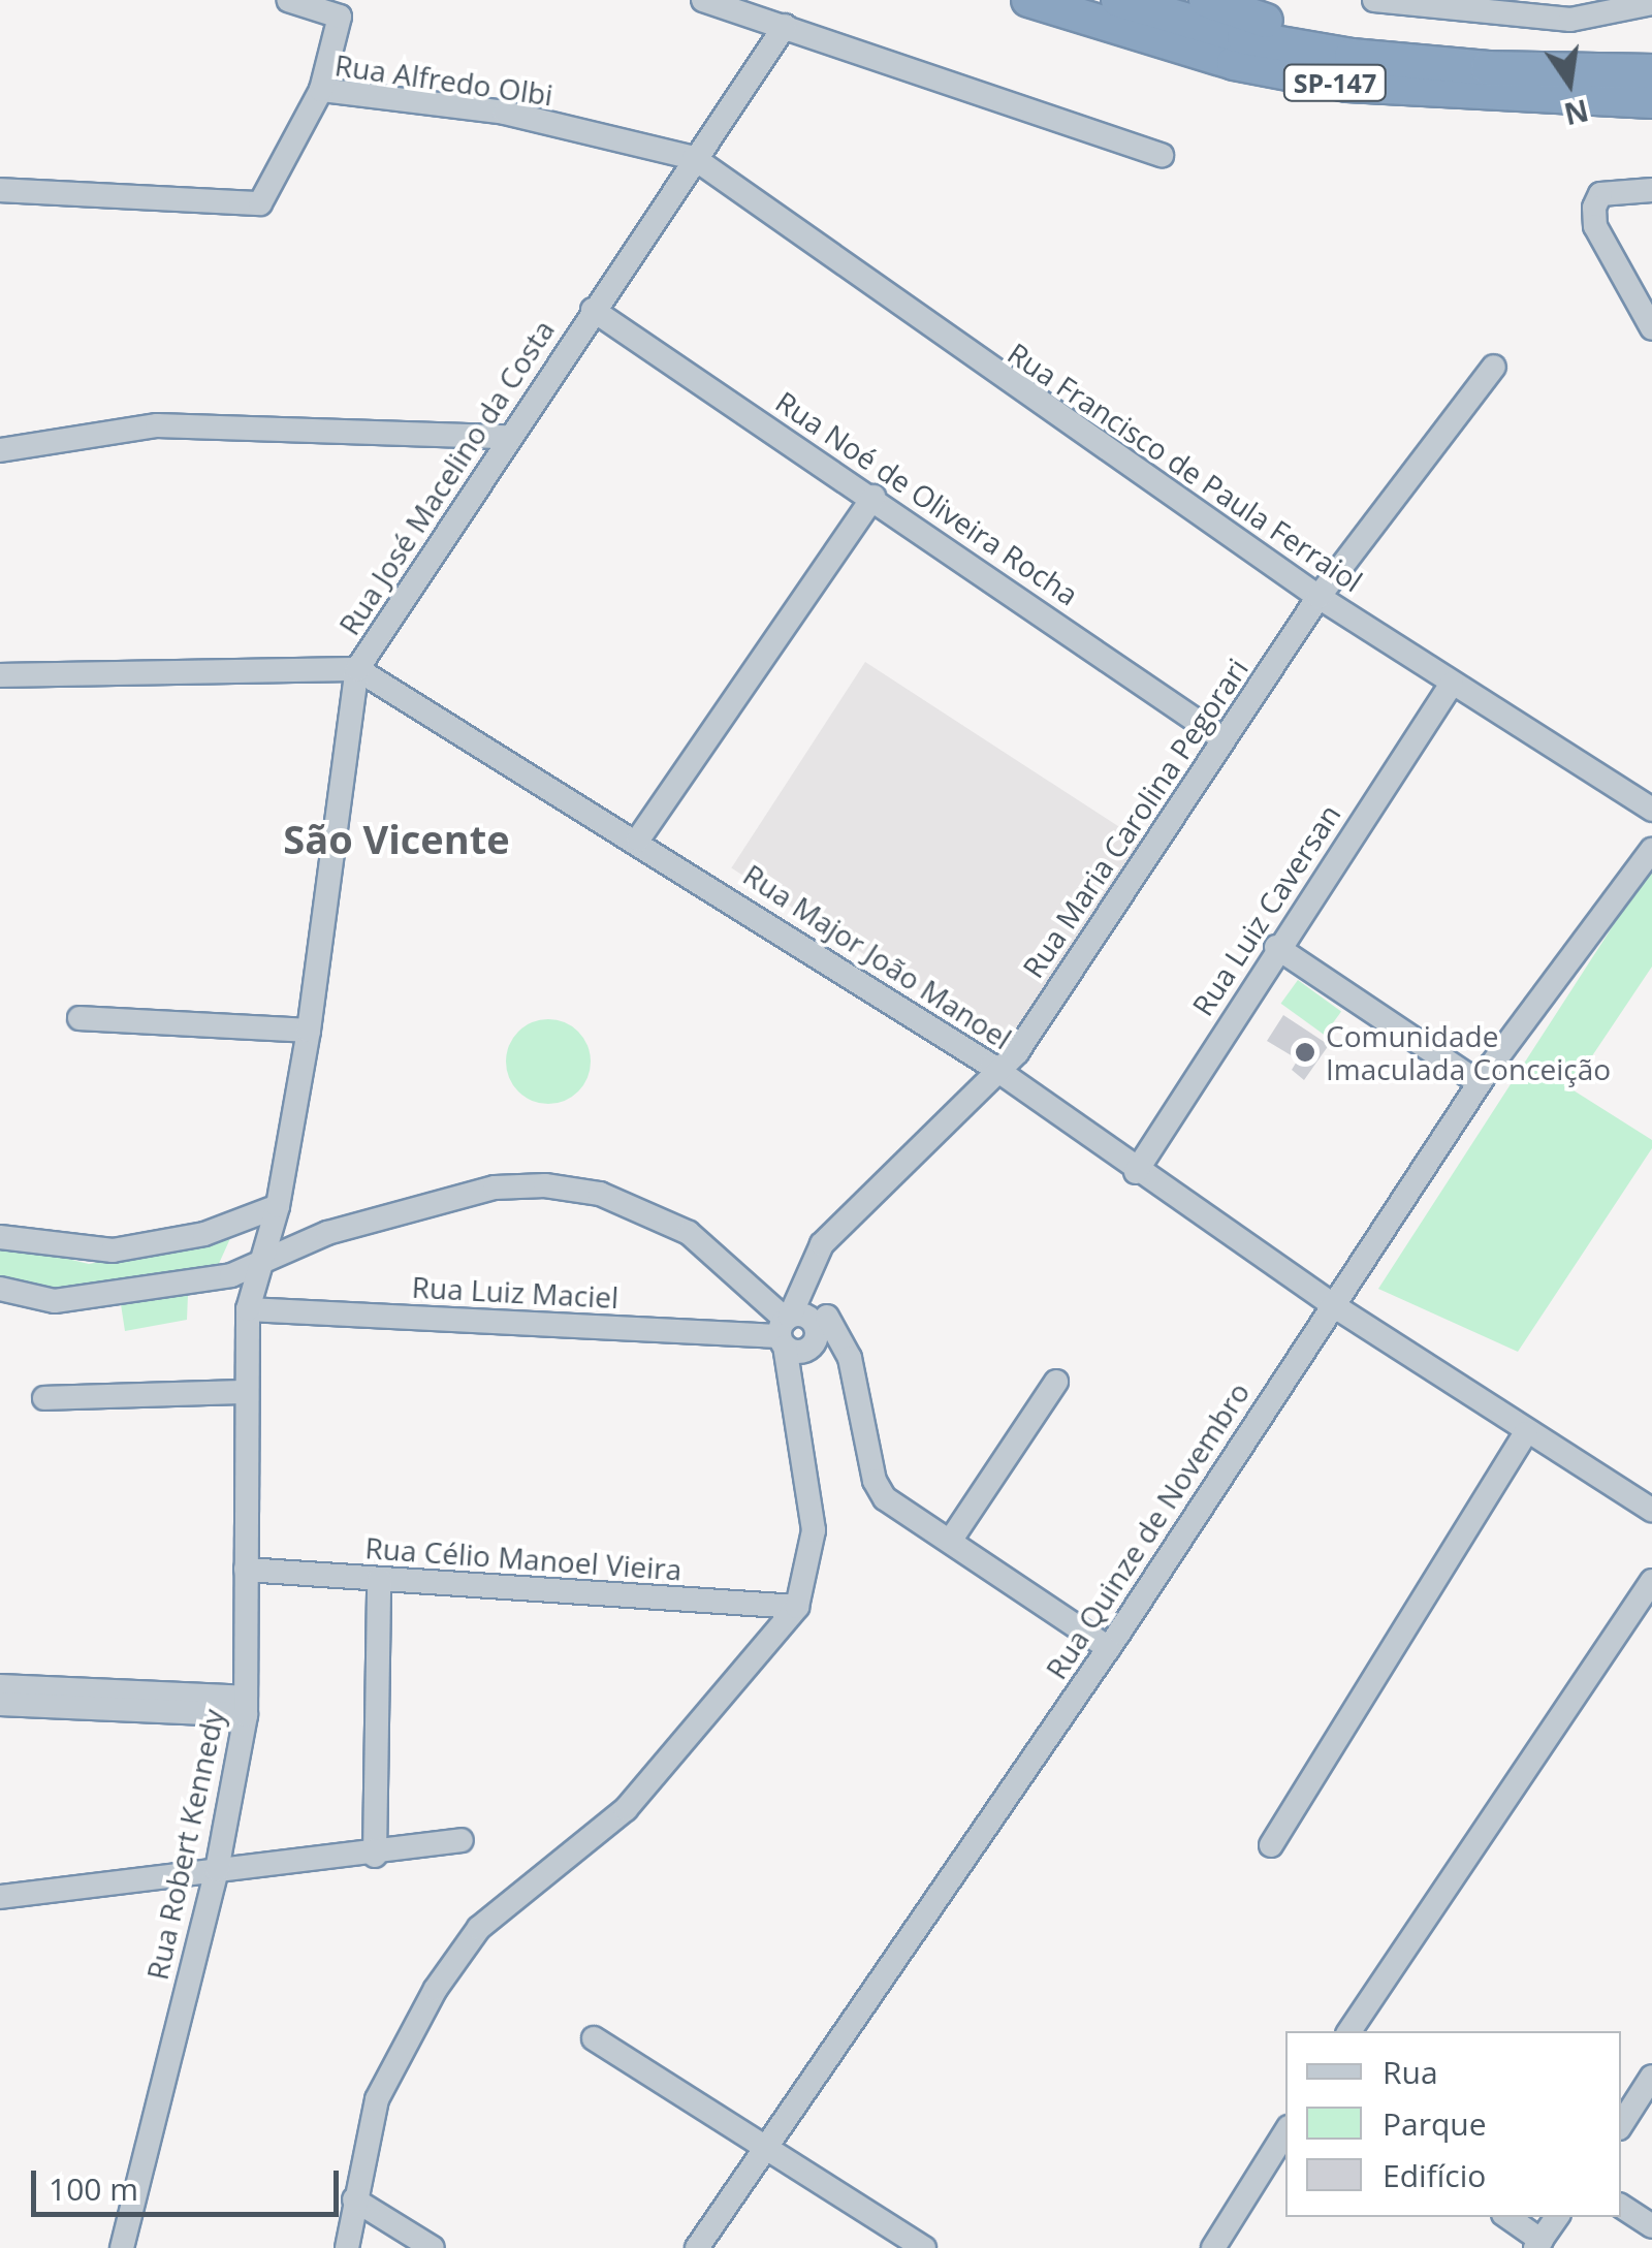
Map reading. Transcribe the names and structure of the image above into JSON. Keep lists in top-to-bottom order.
{
  "streets": {
    "highway": ["SP-147"],
    "street": [
      "Rua Alfredo Olbi",
      "Rua Francisco de Paula Ferraiol",
      "Rua José Macelino da Costa",
      "Rua Noé de Oliveira Rocha",
      "Rua Maria Carolina Pegorari",
      "Rua Luiz Caversan",
      "Rua Major João Manoel",
      "Rua Luiz Maciel",
      "Rua Quinze de Novembro",
      "Rua Célio Manoel Vieira",
      "Rua Robert Kennedy"
    ]
  },
  "crossings": [
    ["Rua Alfredo Olbi", "Rua Francisco de Paula Ferraiol"],
    ["Rua Alfredo Olbi", "Rua José Macelino da Costa"],
    ["Rua Francisco de Paula Ferraiol", "Rua José Macelino da Costa"],
    ["Rua Francisco de Paula Ferraiol", "Rua Maria Carolina Pegorari"],
    ["Rua Francisco de Paula Ferraiol", "Rua Luiz Caversan"],
    ["Rua José Macelino da Costa", "Rua Noé de Oliveira Rocha"],
    ["Rua José Macelino da Costa", "Rua Major João Manoel"],
    ["Rua José Macelino da Costa", "Rua Robert Kennedy"],
    ["Rua Noé de Oliveira Rocha", "Rua Maria Carolina Pegorari"],
    ["Rua Maria Carolina Pegorari", "Rua Major João Manoel"],
    ["Rua Maria Carolina Pegorari", "Rua Luiz Maciel"],
    ["Rua Luiz Caversan", "Rua Major João Manoel"],
    ["Rua Major João Manoel", "Rua Quinze de Novembro"],
    ["Rua Luiz Maciel", "Rua Robert Kennedy"],
    ["Rua Célio Manoel Vieira", "Rua Robert Kennedy"]
  ],
  "districts": ["São Vicente"],
  "places": ["Comunidade Imaculada Conceição"],
  "legend": ["Rua", "Parque", "Edifício"],
  "scale_bar": "100 m",
  "north": "bottom"
}
